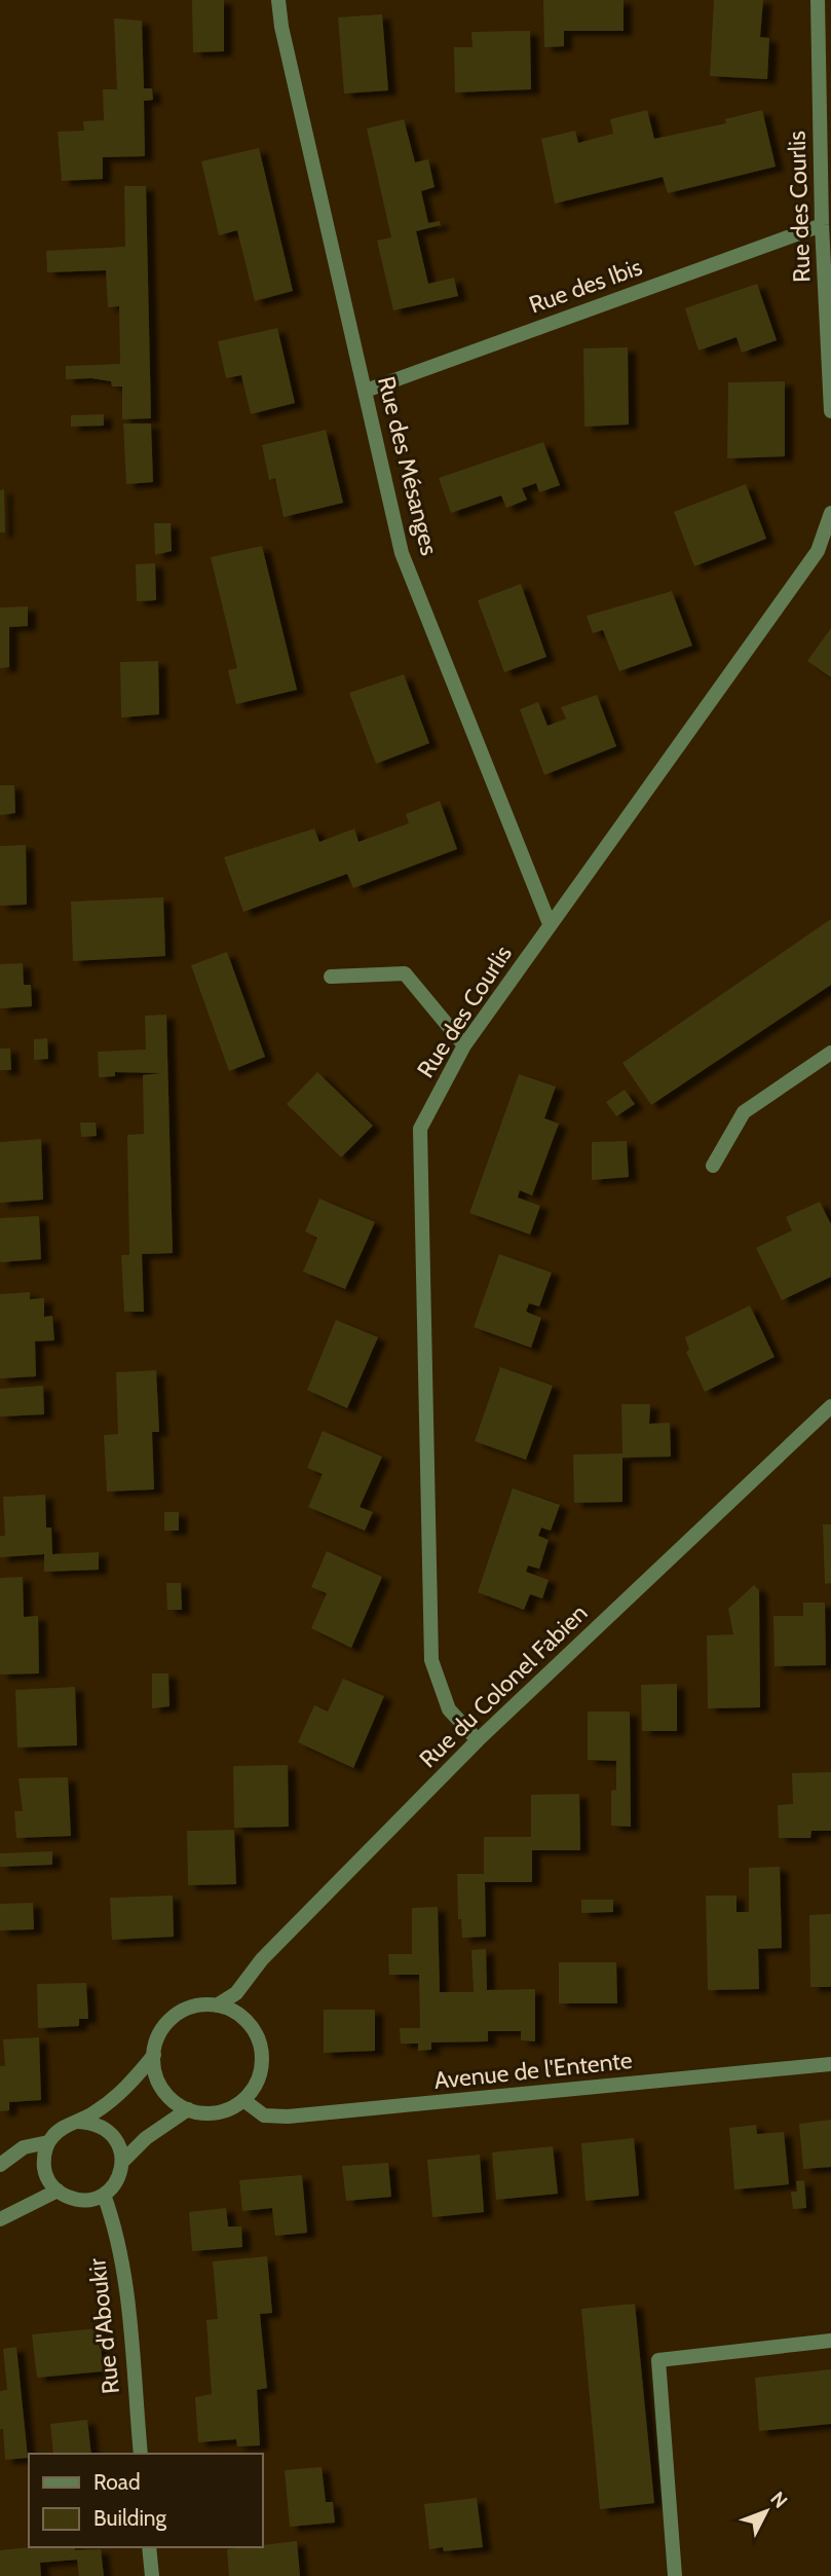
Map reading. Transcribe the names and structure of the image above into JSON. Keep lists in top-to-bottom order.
{
  "streets": {
    "street": [
      "Rue des Courlis",
      "Rue des Ibis",
      "Rue des Mésanges",
      "Rue du Colonel Fabien",
      "Avenue de l'Entente",
      "Rue d'Aboukir"
    ]
  },
  "crossings": [
    ["Rue des Courlis", "Rue des Ibis"],
    ["Rue des Courlis", "Rue des Mésanges"],
    ["Rue des Courlis", "Rue du Colonel Fabien"],
    ["Rue des Ibis", "Rue des Mésanges"],
    ["Rue du Colonel Fabien", "Avenue de l'Entente"]
  ],
  "legend": ["Road", "Building"],
  "north": "top right"
}
